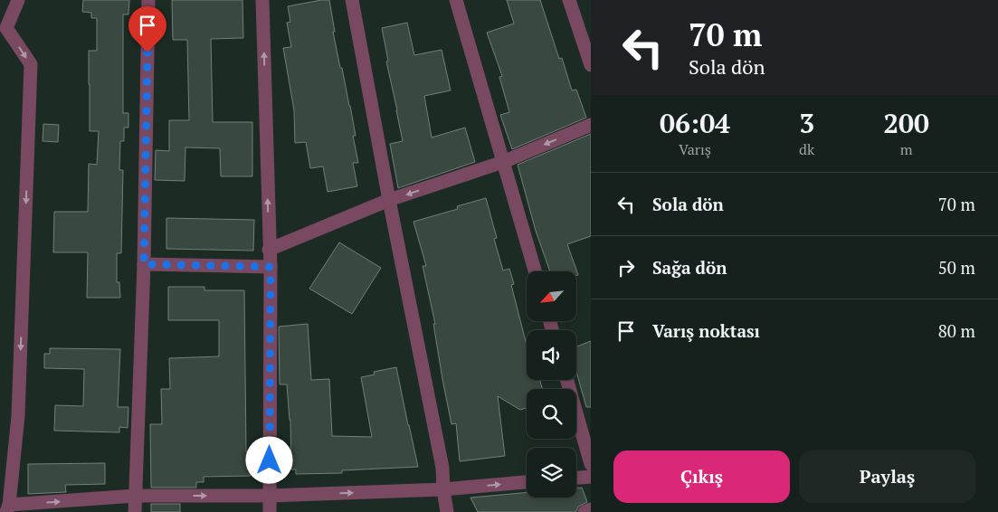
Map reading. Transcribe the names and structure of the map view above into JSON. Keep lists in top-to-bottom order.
{
  "north": "bottom left",
  "page": {
    "turn": ["70 m", "Sola dön"],
    "eta": [
      "06:04",
      "Varış",
      "3",
      "dk",
      "200",
      "m"
    ],
    "list": [
      {
        "name": "Sola dön",
        "value": "70 m"
      },
      {
        "name": "Sağa dön",
        "value": "50 m"
      },
      {
        "name": "Varış noktası",
        "value": "80 m"
      }
    ],
    "buttons": ["Çıkış", "Paylaş"]
  }
}
